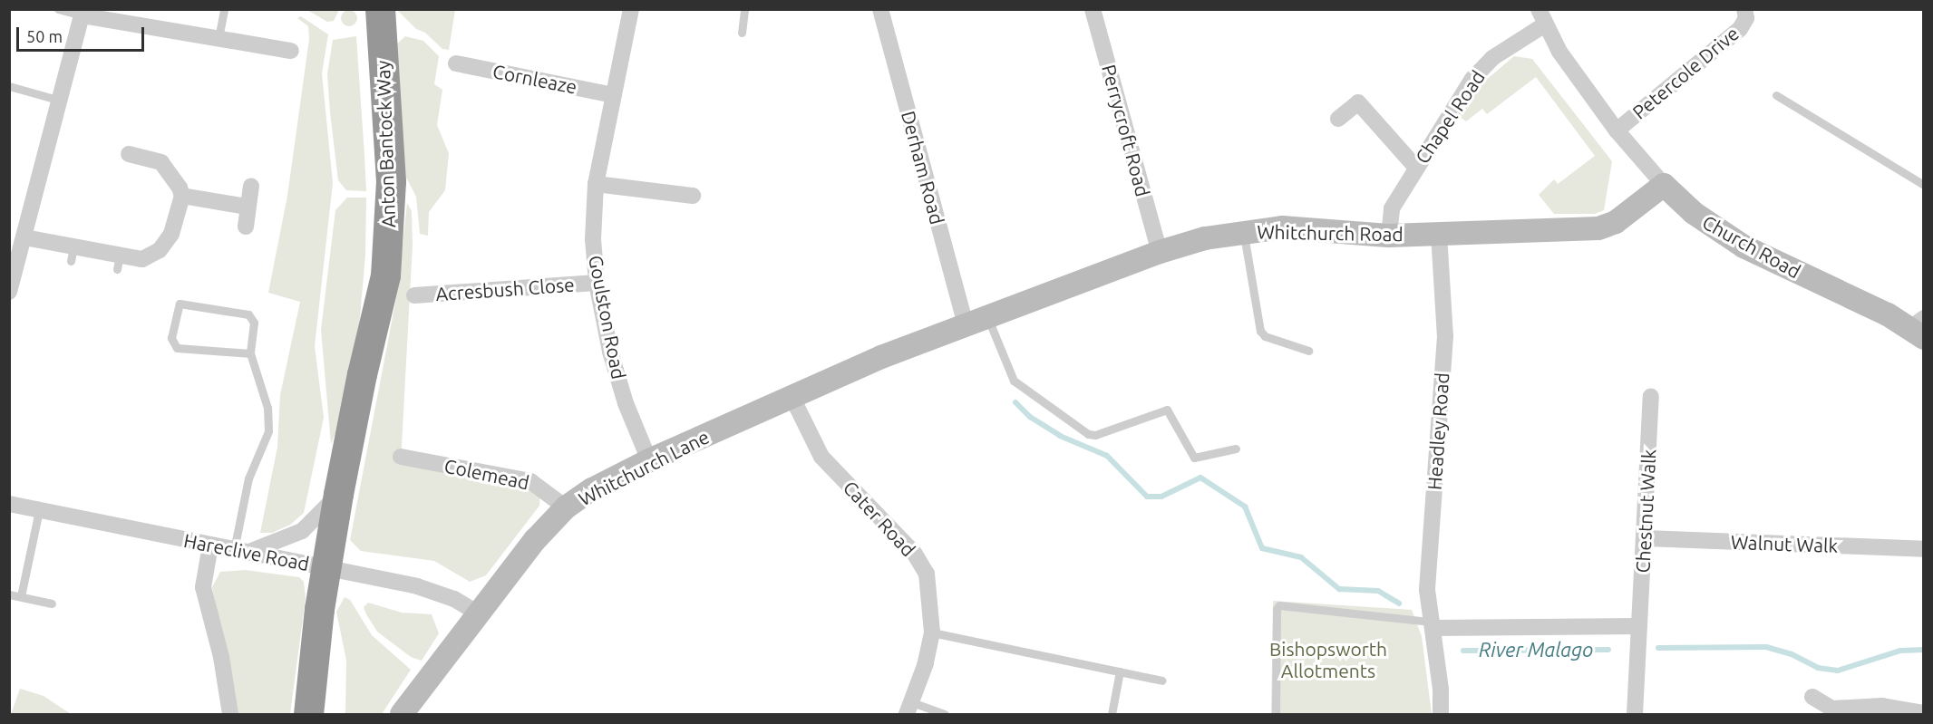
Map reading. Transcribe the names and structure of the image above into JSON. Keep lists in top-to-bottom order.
{
  "streets": {
    "highway": ["Anton Bantock Way"],
    "street": [
      "Petercole Drive",
      "Cornleaze",
      "Chapel Road",
      "Perrycroft Road",
      "Derham Road",
      "Whitchurch Road",
      "Church Road",
      "Acresbush Close",
      "Goulston Road",
      "Headley Road",
      "Whitchurch Lane",
      "Colemead",
      "Chestnut Walk",
      "Cater Road",
      "Walnut Walk",
      "Hareclive Road"
    ]
  },
  "crossings": [
    ["Petercole Drive", "Church Road"],
    ["Cornleaze", "Goulston Road"],
    ["Chapel Road", "Whitchurch Road"],
    ["Chapel Road", "Church Road"],
    ["Perrycroft Road", "Whitchurch Road"],
    ["Anton Bantock Way", "Hareclive Road"],
    ["Derham Road", "Whitchurch Road"],
    ["Derham Road", "Whitchurch Lane"],
    ["Whitchurch Road", "Church Road"],
    ["Whitchurch Road", "Headley Road"],
    ["Whitchurch Road", "Whitchurch Lane"],
    ["Acresbush Close", "Goulston Road"],
    ["Goulston Road", "Whitchurch Lane"],
    ["Whitchurch Lane", "Colemead"],
    ["Whitchurch Lane", "Cater Road"],
    ["Whitchurch Lane", "Hareclive Road"],
    ["Chestnut Walk", "Walnut Walk"]
  ],
  "water": ["River Malago"],
  "parks": ["Bishopsworth Allotments"],
  "scale_bar": "50 m"
}
